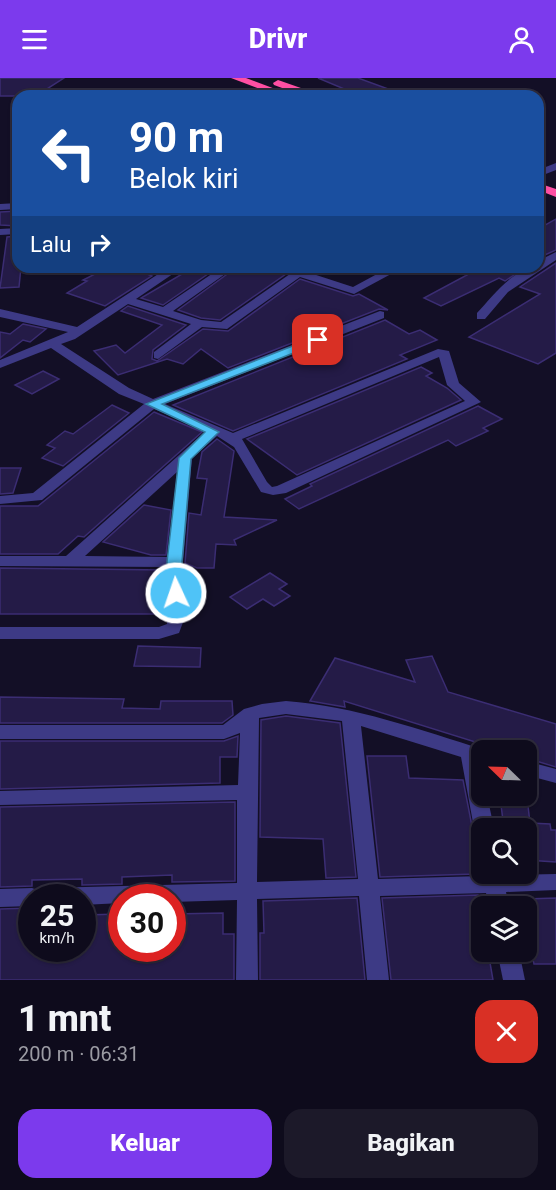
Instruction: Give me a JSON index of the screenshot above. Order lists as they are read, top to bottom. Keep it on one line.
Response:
{"north":"top left","page":{"header":"Drivr","turn":["90 m","Belok kiri"],"then":"Lalu","speed":"25 km/h","limit":"30","heading":["1 mnt","200 m · 06:31"],"buttons":["Keluar","Bagikan"]}}
